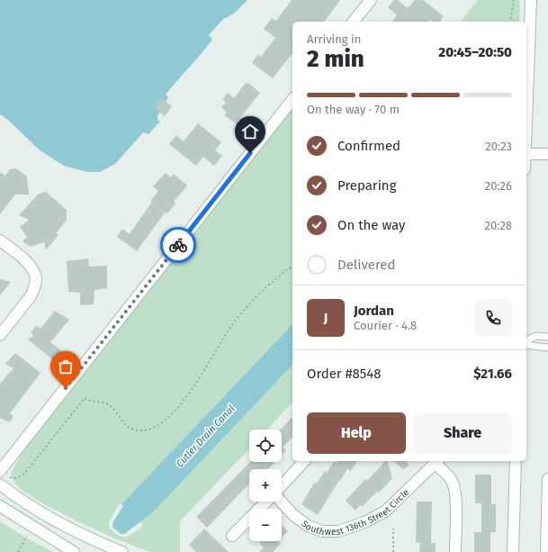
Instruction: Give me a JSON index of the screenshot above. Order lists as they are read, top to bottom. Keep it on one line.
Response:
{"streets":{"street":["Southwest 136th Street Circle"]},"water":["Cutler Drain Canal"],"page":{"heading":["2 min","Arriving in","20:45–20:50"],"panel":["Jordan","Courier · 4.8","Order #8548","$21.66"],"bar":"On the way · 70 m","list":[["Confirmed","20:23"],["Preparing","20:26"],["On the way","20:28"],"Delivered"],"round":"J","buttons":["Help","Share"],"map_buttons":["+","−"]}}
